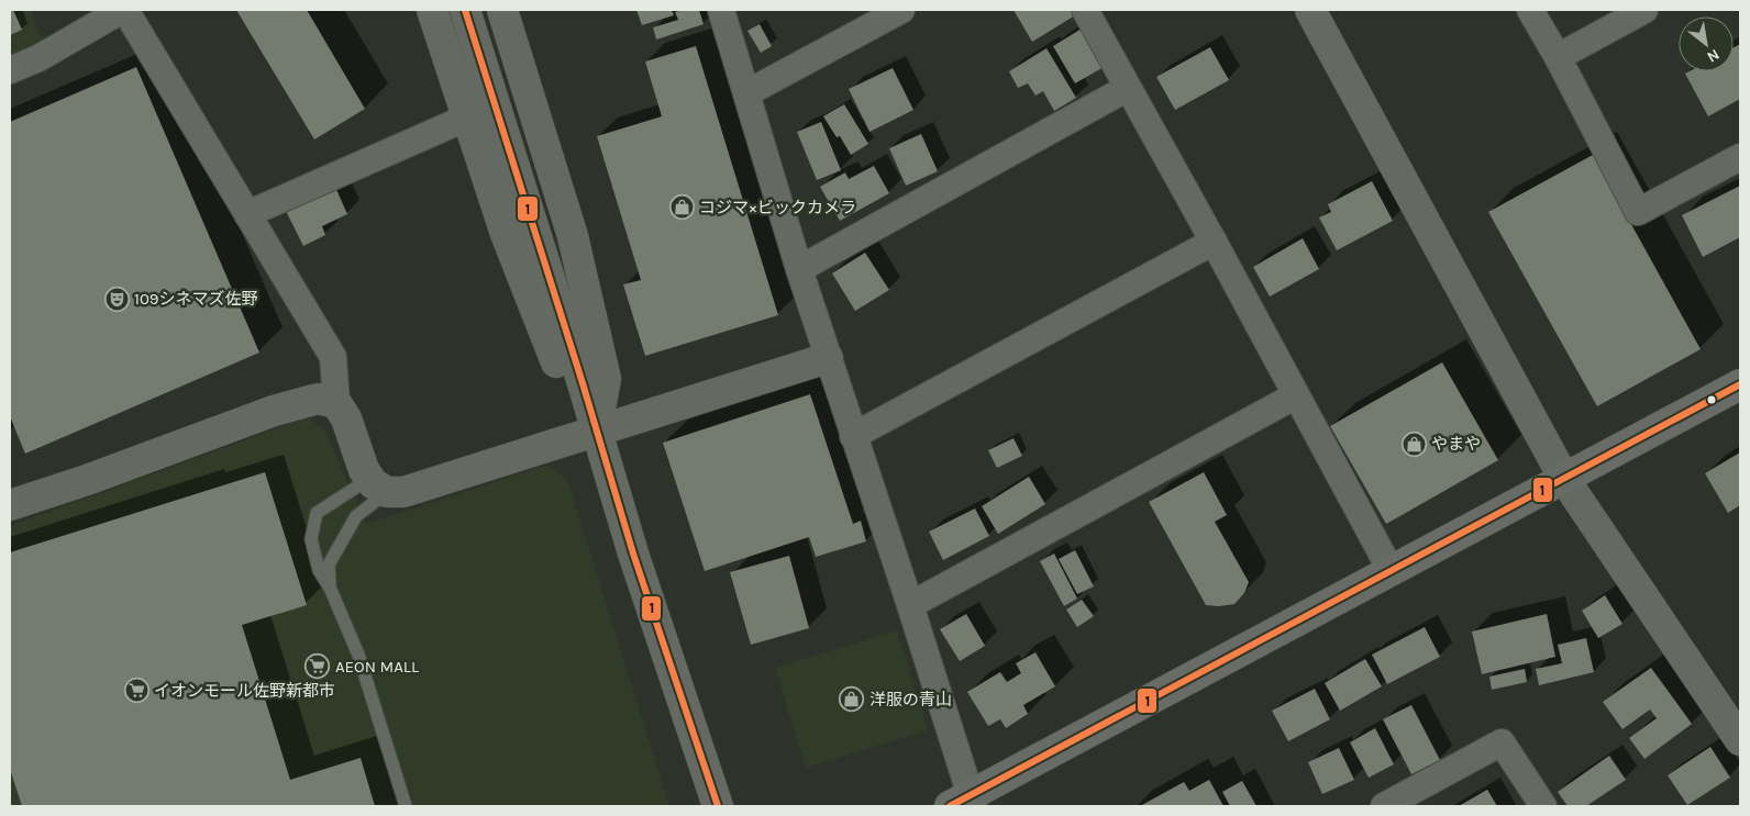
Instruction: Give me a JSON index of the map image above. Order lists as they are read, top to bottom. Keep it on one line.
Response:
{"places":{"shop":["コジマ×ビックカメラ","やまや","洋服の青山"],"theatre":["109シネマズ佐野"],"supermarket":["AEON MALL","イオンモール佐野新都市"]},"lines":["transit line 1"],"north":"bottom right"}
